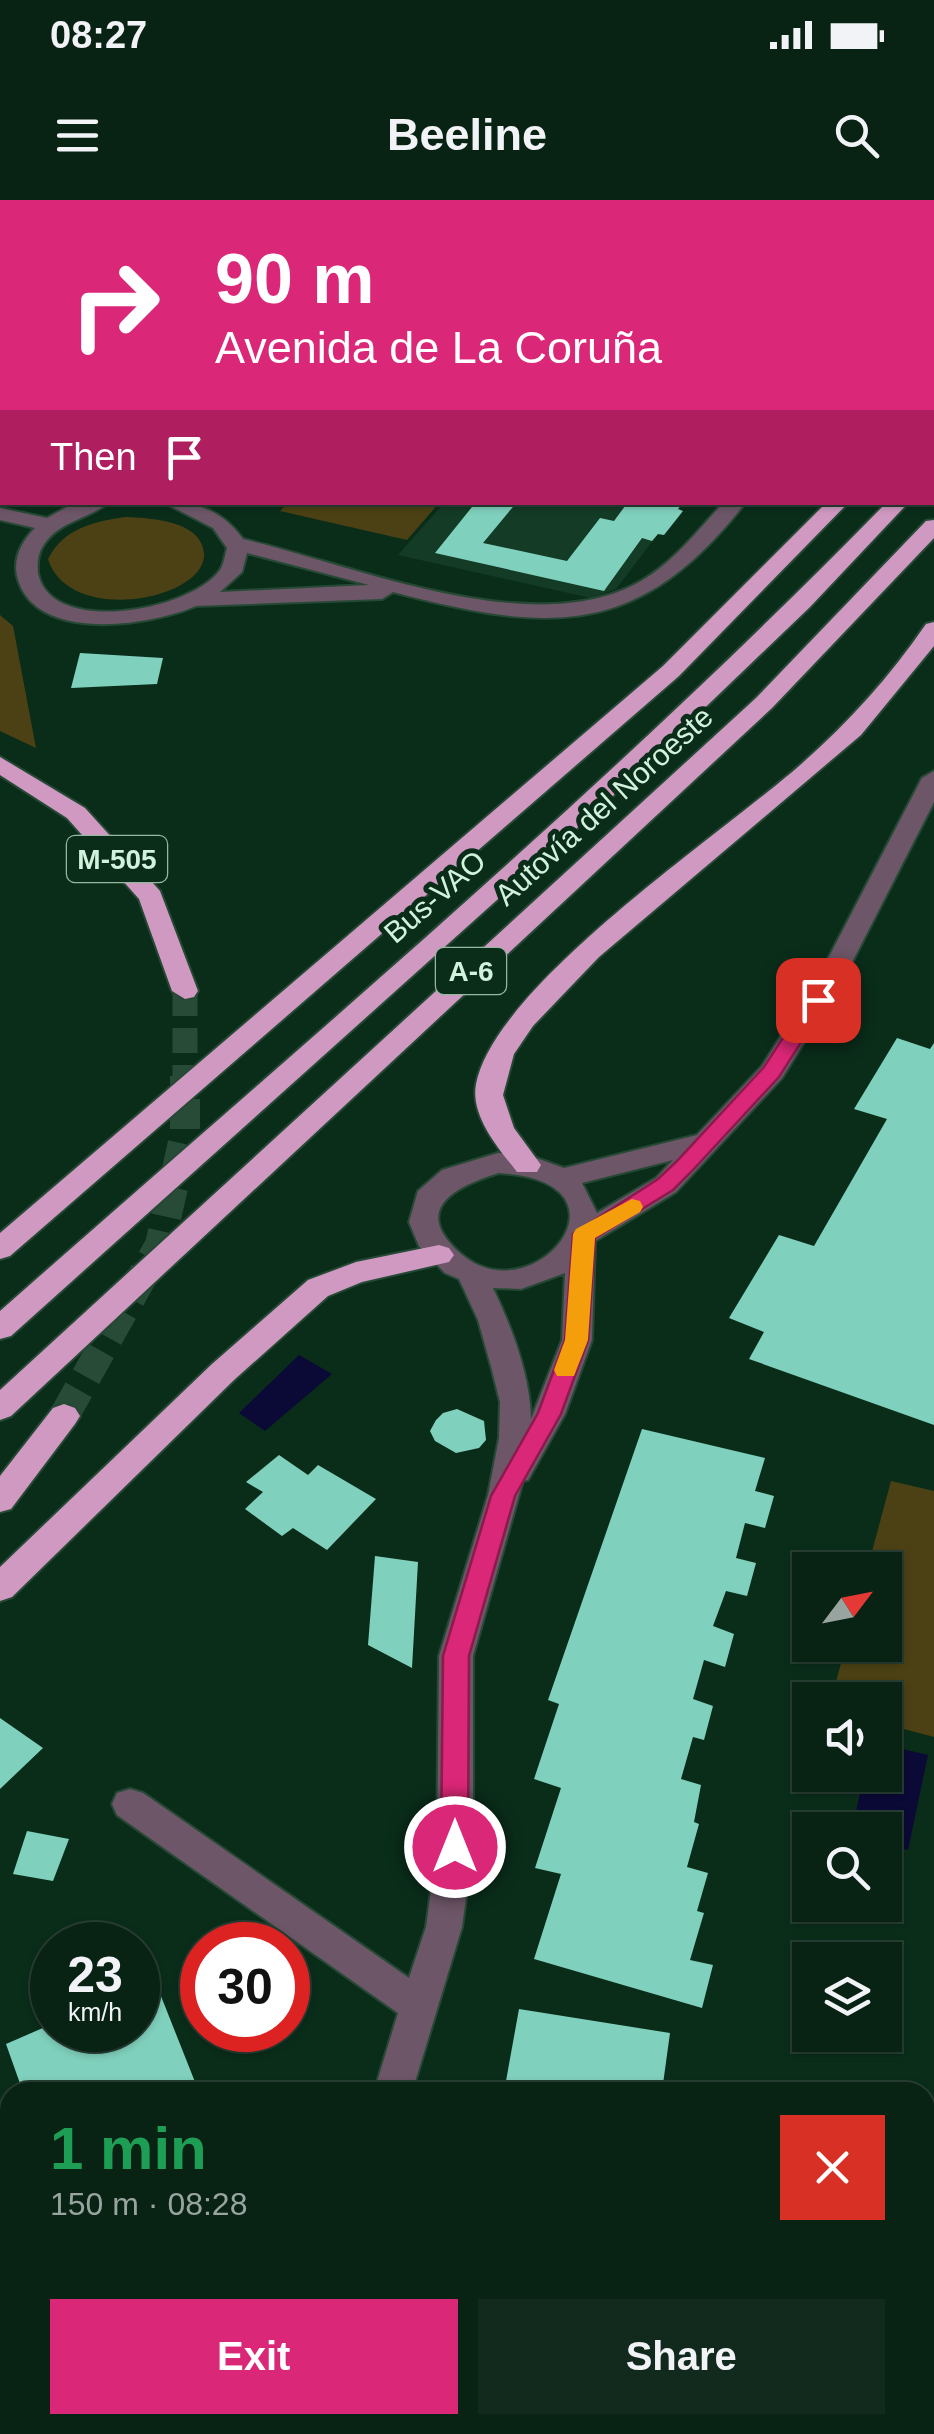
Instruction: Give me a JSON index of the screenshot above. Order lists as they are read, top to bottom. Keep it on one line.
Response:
{"streets":{"highway":["Autovía del Noroeste","M-505","Bus-VAO","A-6"]},"north":"top right","page":{"status":"08:27","header":"Beeline","turn":["90 m","Avenida de La Coruña"],"then":"Then","speed":"23 km/h","limit":"30","heading":["1 min","150 m · 08:28"],"buttons":["Exit","Share"]}}
